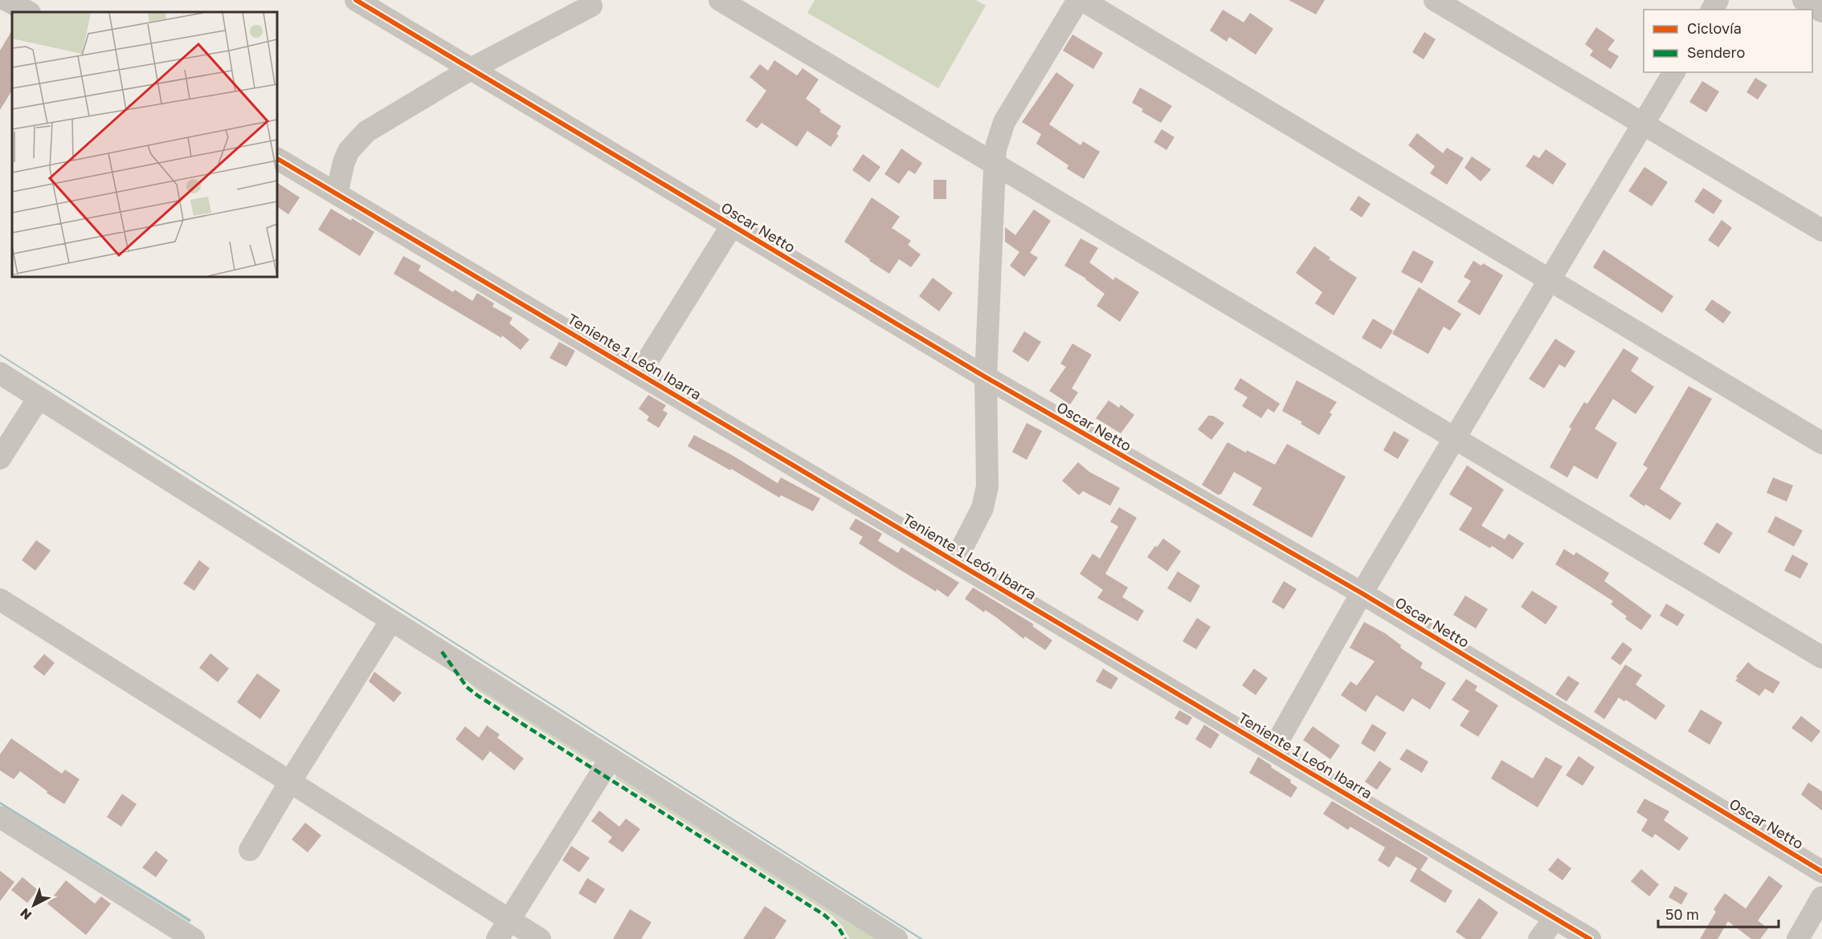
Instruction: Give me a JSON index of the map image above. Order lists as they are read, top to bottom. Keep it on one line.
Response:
{"streets":{"street":["Oscar Netto","Teniente 1 León Ibarra"]},"legend":["Ciclovía","Sendero"],"scale_bar":"50 m","north":"bottom left"}
